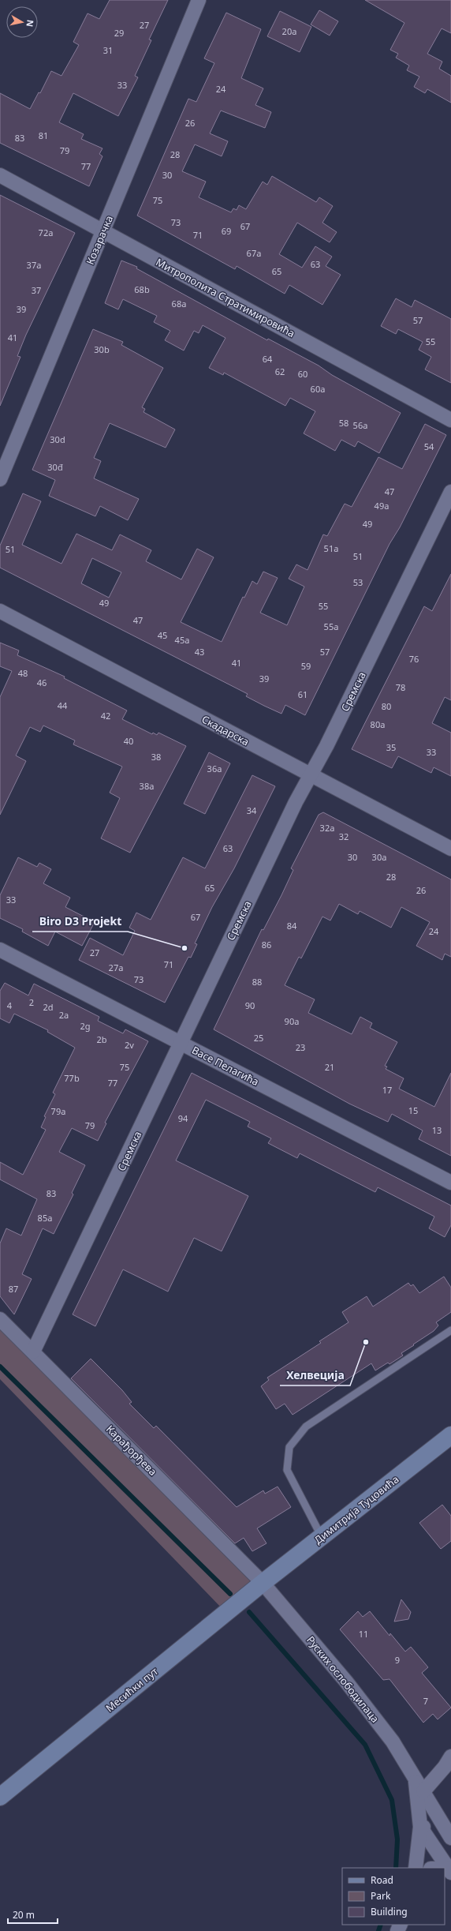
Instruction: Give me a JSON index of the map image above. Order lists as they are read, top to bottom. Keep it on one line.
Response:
{"streets":{"street":["Козарачка","Митрополита Стратимировића","Сремска","Скадарска","Васе Пелагића","Карађорђева","Димитрија Туцовића","Руских ослободилаца","Месићки пут"]},"crossings":[["Козарачка","Митрополита Стратимировића"],["Сремска","Скадарска"],["Сремска","Васе Пелагића"],["Сремска","Карађорђева"],["Карађорђева","Димитрија Туцовића"],["Карађорђева","Руских ослободилаца"],["Карађорђева","Месићки пут"],["Димитрија Туцовића","Руских ослободилаца"],["Димитрија Туцовића","Месићки пут"],["Руских ослободилаца","Месићки пут"]],"places":["Biro D3 Projekt","Хелвеција"],"house_numbers":["27","20a","29","31","33","24","26","81","83","79","28","77","30","75","73","67","69","72a","71","67a","63","37a","65","68b","37","68a","39","57","41","55","30b","64","62","60","60a","58","56a","30d","54","30đ","47","49a","49","51a","51","51","53","49","55","47","55a","45","45a","43","57","76","41","59","48","39","46","78","61","44","80","42","80a","40","35","33","38","36a","38a","34","32a","32","63","30","30a","28","65","26","33","67","84","24","86","27","71","27a","73","88","2","4","90","2d","2a","90a","2g","25","2b","2v","23","75","21","77b","77","17","15","79a","94","79","13","83","85a","87","11","9","7"],"legend":["Road","Park","Building"],"scale_bar":"20 m","north":"right"}
